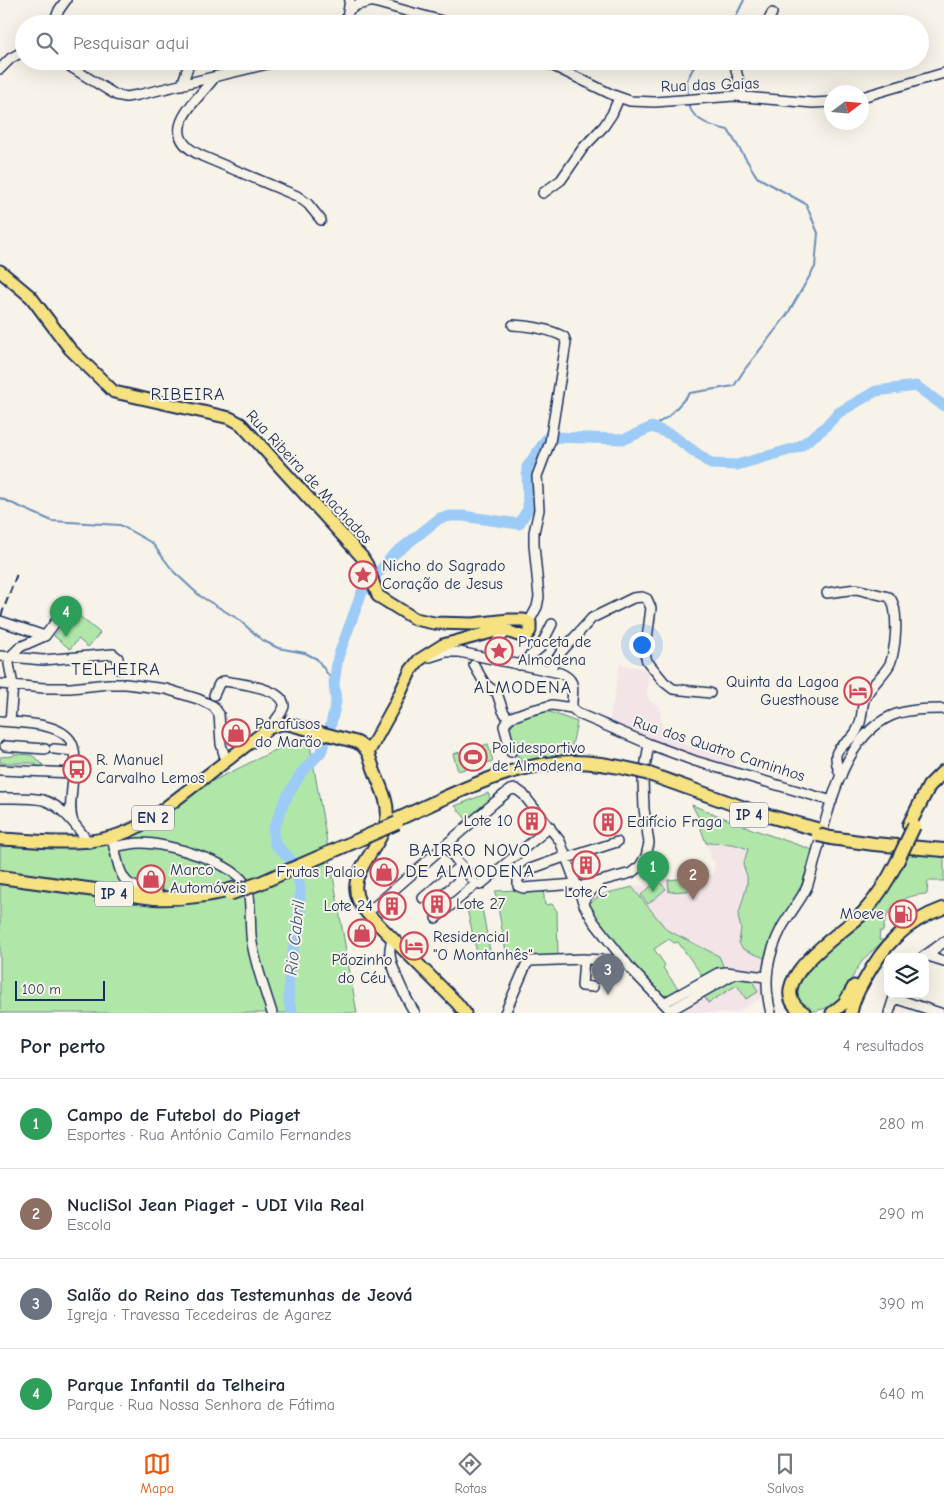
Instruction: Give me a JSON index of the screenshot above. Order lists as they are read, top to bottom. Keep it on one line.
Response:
{"streets":{"highway":["IP 4"],"main road":["Rua Ribeira de Machados","EN 2"],"street":["Rua das Gaias","Rua dos Quatro Caminhos"]},"districts":["RIBEIRA","TELHEIRA","ALMODENA","BAIRRO NOVO DE ALMODENA"],"water":["Rio Cabril"],"places":{"place":["Nicho do Sagrado Coração de Jesus","Praceta de Almodena"],"hotel":["Quinta da Lagoa Guesthouse","Residencial \"O Montanhês\""],"shop":["Parafusos do Marão","Frutas Palaio","Marco Automóveis","Pãozinho do Céu"],"sports":["Polidesportivo de Almodena"],"bus stop":["R. Manuel Carvalho Lemos"],"building":["Lote 10","Edifício Fraga","Lote C","Lote 27","Lote 24"],"fuel station":["Moeve"]},"scale_bar":"100 m","north":"right","page":{"search":"Pesquisar aqui","pins":["4","1","2","3"],"scale":"100 m","heading":["Por perto","4 resultados"],"list":[{"mark":"1","name":"Campo de Futebol do Piaget","note":"Esportes · Rua António Camilo Fernandes","value":"280 m"},{"mark":"2","name":"NucliSol Jean Piaget - UDI Vila Real","note":"Escola","value":"290 m"},{"mark":"3","name":"Salão do Reino das Testemunhas de Jeová","note":"Igreja · Travessa Tecedeiras de Agarez","value":"390 m"},{"mark":"4","name":"Parque Infantil da Telheira","note":"Parque · Rua Nossa Senhora de Fátima","value":"640 m"}],"nav":["Mapa","Rotas","Salvos"]}}
